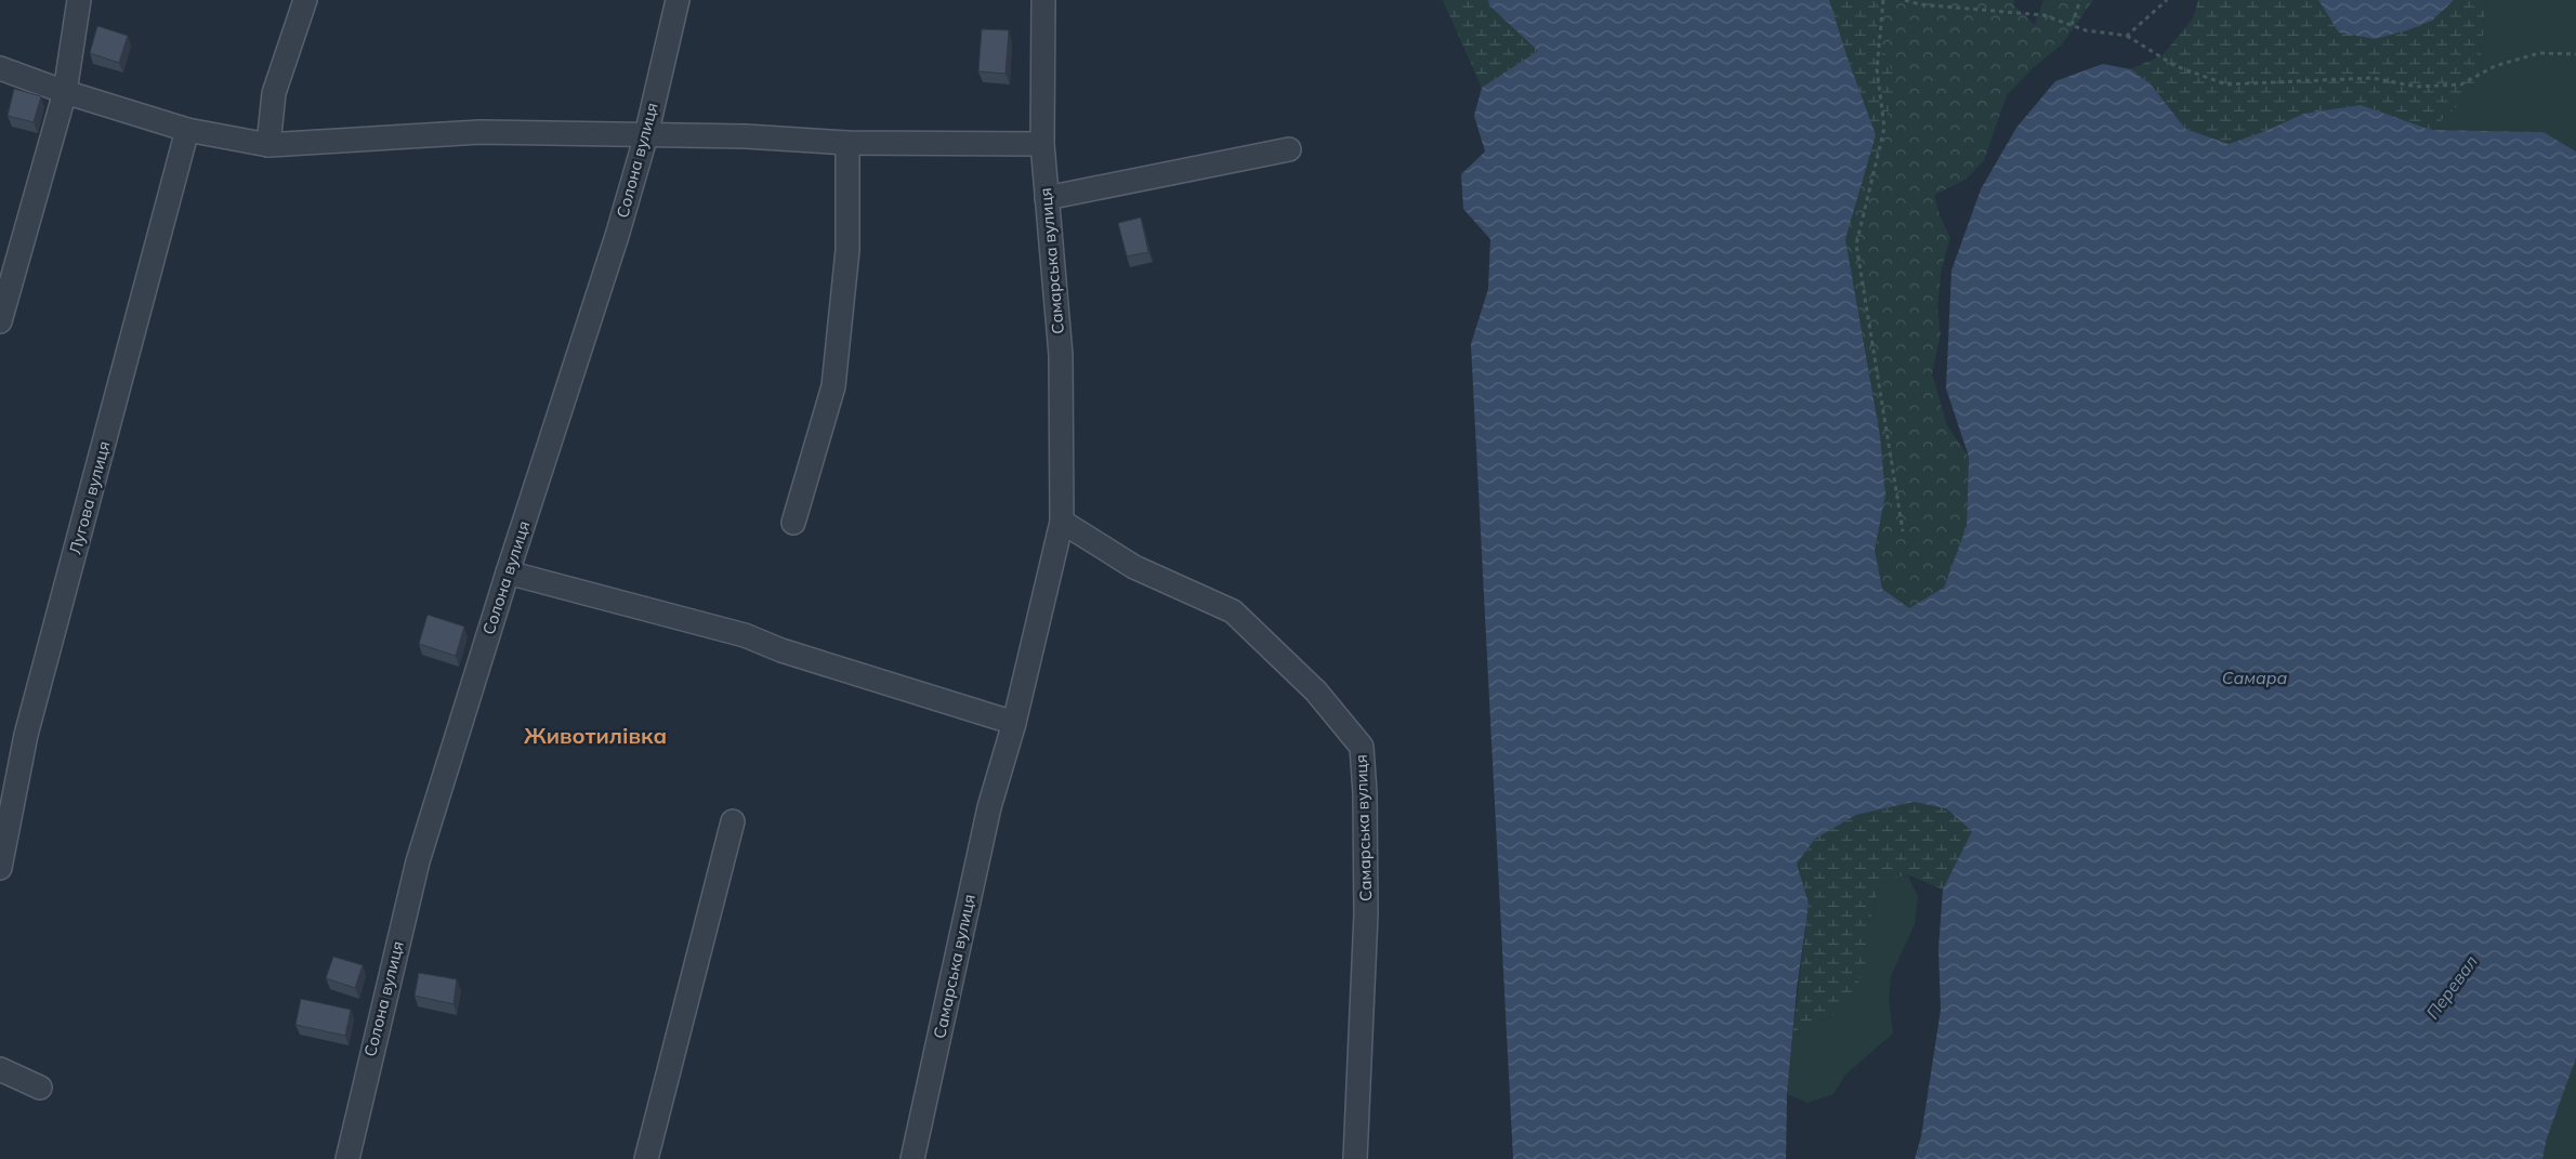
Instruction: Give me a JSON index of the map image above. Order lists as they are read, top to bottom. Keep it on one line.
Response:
{"streets":{"street":["Солона вулиця","Самарська вулиця","Лугова вулиця"]},"districts":["Животилівка"],"water":["Самара","Перевал"]}
